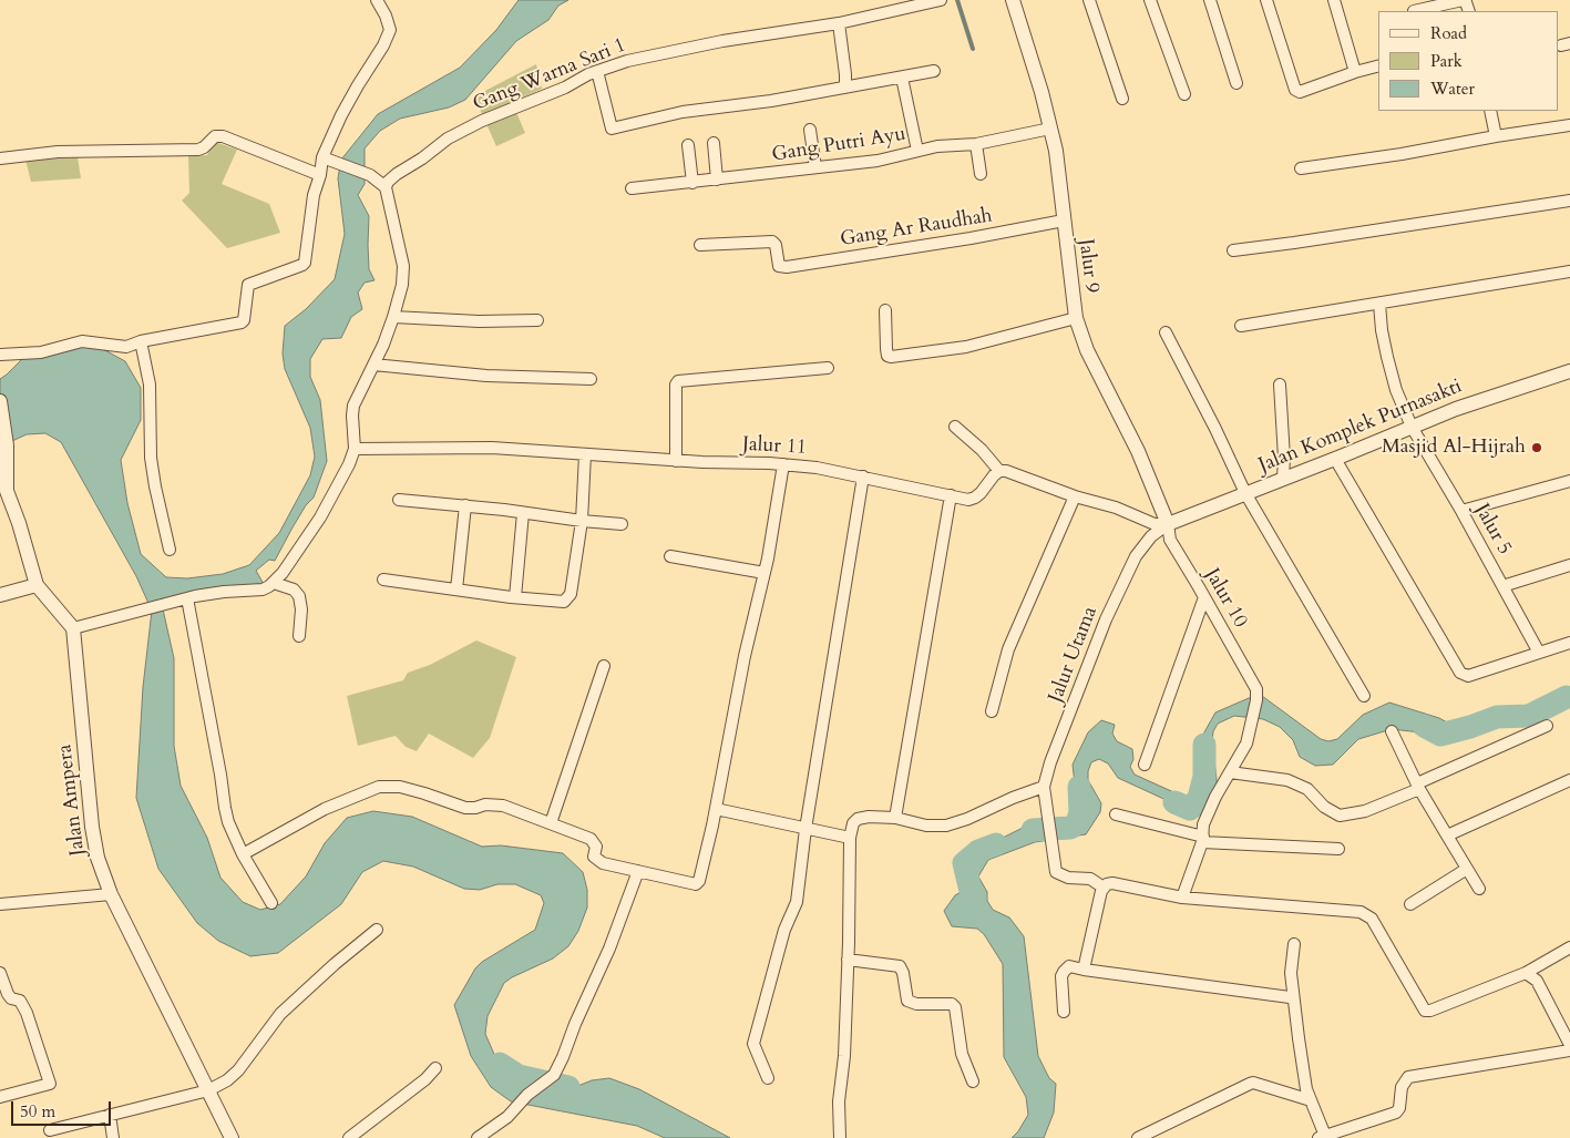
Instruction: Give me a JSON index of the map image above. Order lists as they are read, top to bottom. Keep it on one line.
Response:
{"streets":{"street":["Gang Warna Sari 1","Gang Putri Ayu","Gang Ar Raudhah","Jalur 9","Jalan Komplek Purnasakti","Jalur 11","Jalur 5","Jalur 10","Jalur Utama","Jalan Ampera"]},"crossings":[["Gang Putri Ayu","Jalur 9"],["Gang Ar Raudhah","Jalur 9"],["Jalur 9","Jalan Komplek Purnasakti"],["Jalur 9","Jalur 10"],["Jalur 9","Jalur Utama"],["Jalan Komplek Purnasakti","Jalur 5"],["Jalan Komplek Purnasakti","Jalur 10"],["Jalan Komplek Purnasakti","Jalur Utama"],["Jalur 10","Jalur Utama"]],"places":["Masjid Al-Hijrah"],"legend":["Road","Park","Water"],"scale_bar":"50 m"}
